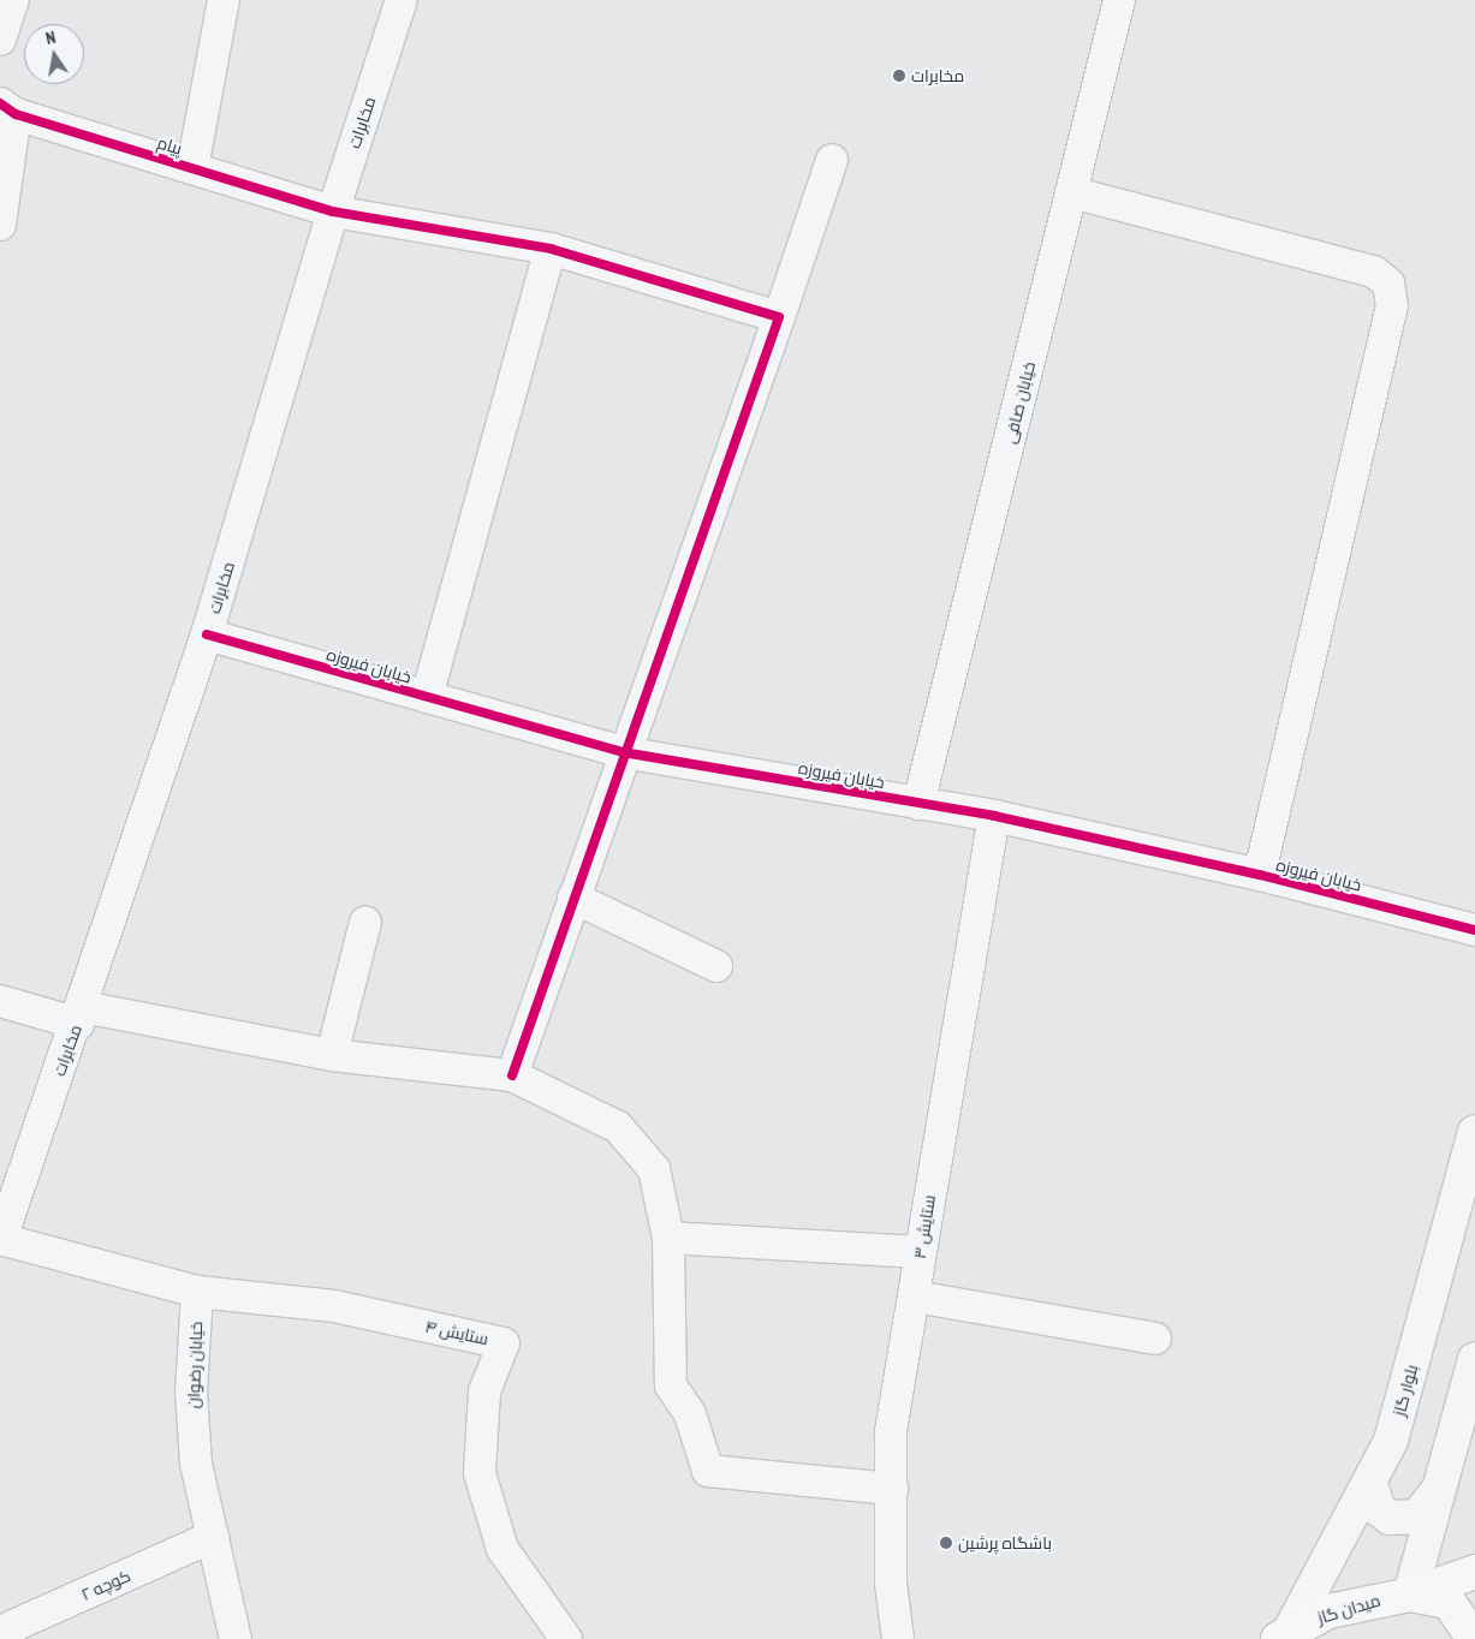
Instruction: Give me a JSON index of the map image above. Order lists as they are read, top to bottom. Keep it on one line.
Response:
{"streets":{"main road":["میدان گاز"],"street":["مخابرات","پیام","خیابان صافی","خیابان فیروزه","ستایش ۳","ستایش ۴","خیابان رضوان","بلوار گاز","کوچه ۲"]},"crossings":[["مخابرات","پیام"],["مخابرات","خیابان فیروزه"],["خیابان صافی","خیابان فیروزه"],["خیابان فیروزه","ستایش ۳"],["ستایش ۴","خیابان رضوان"],["خیابان رضوان","کوچه ۲"],["بلوار گاز","میدان گاز"]],"places":["مخابرات","باشگاه پرشین"],"north":"top"}
